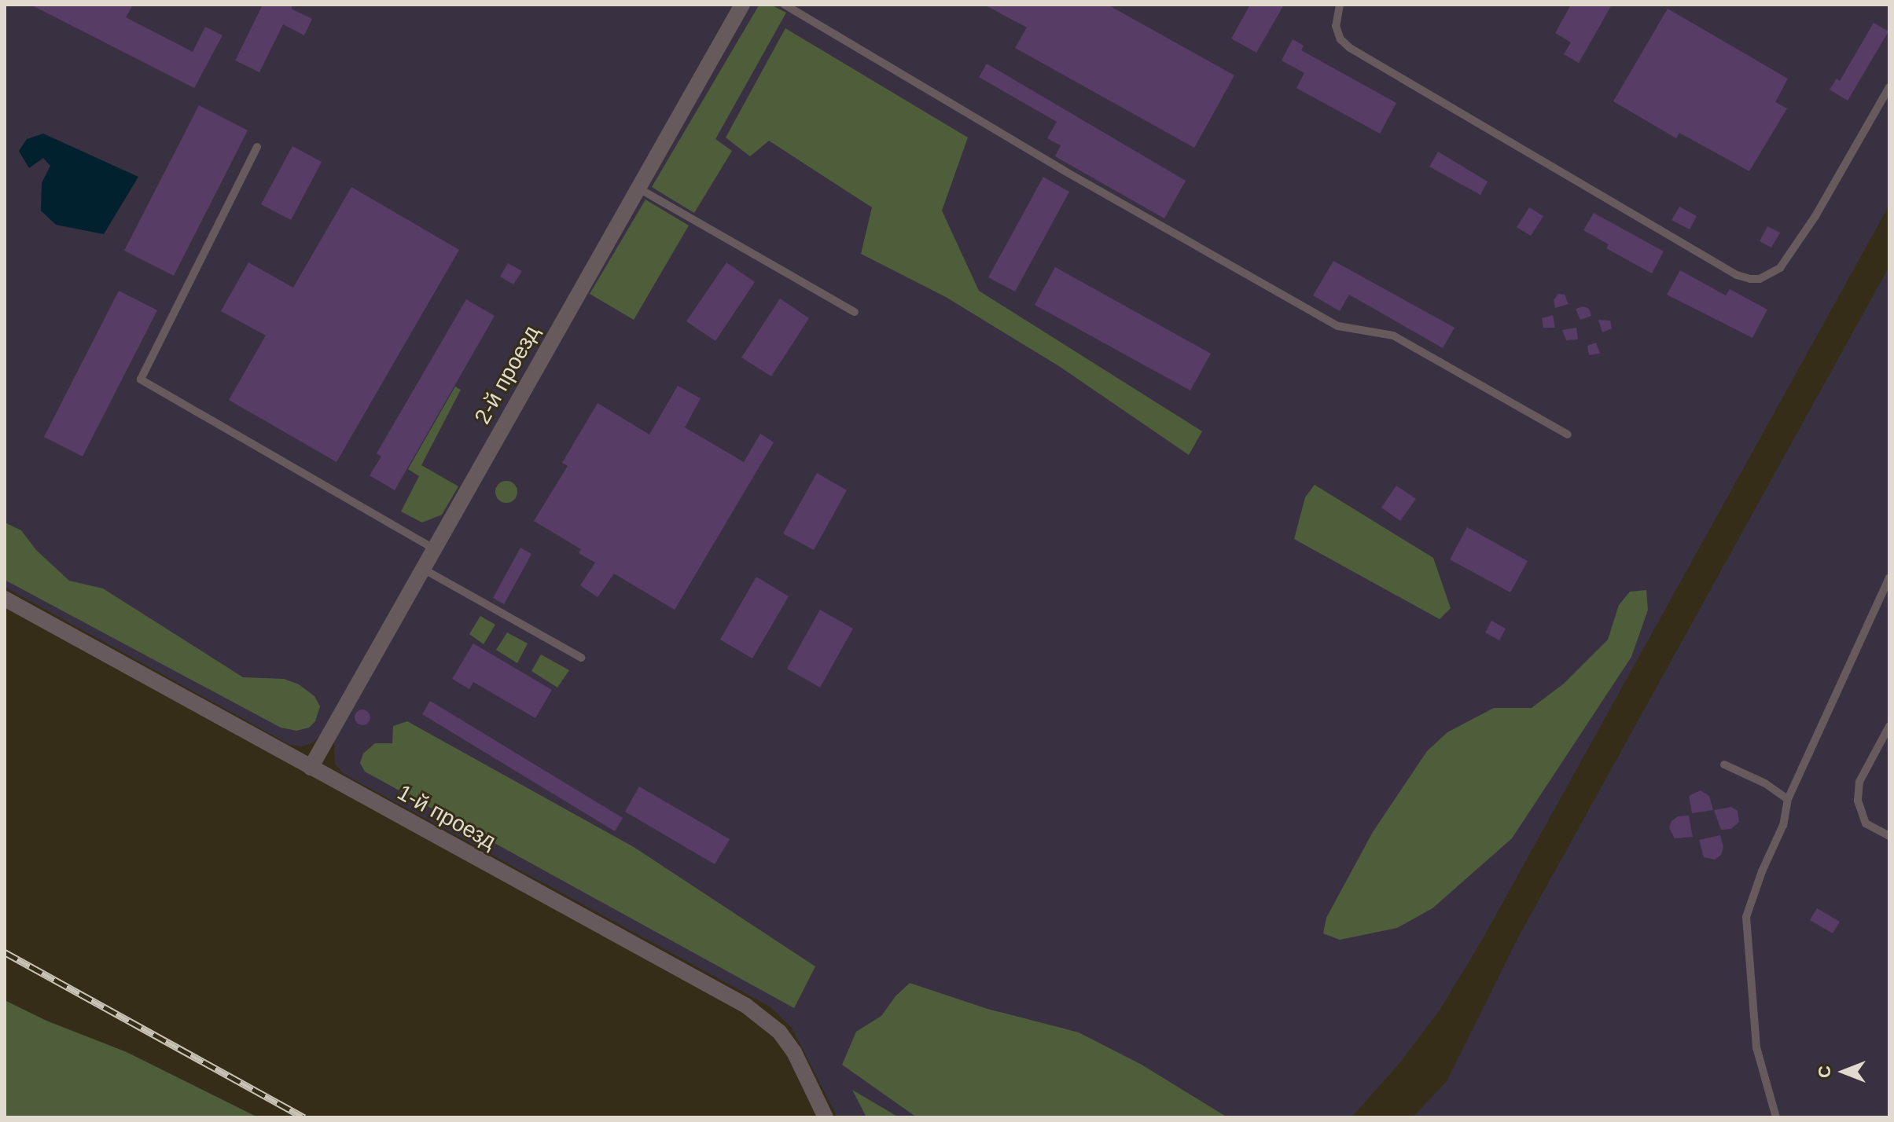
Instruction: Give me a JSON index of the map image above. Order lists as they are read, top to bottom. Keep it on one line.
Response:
{"streets":{"street":["2-й проезд","1-й проезд"]},"crossings":[["2-й проезд","1-й проезд"]],"north":"left"}
